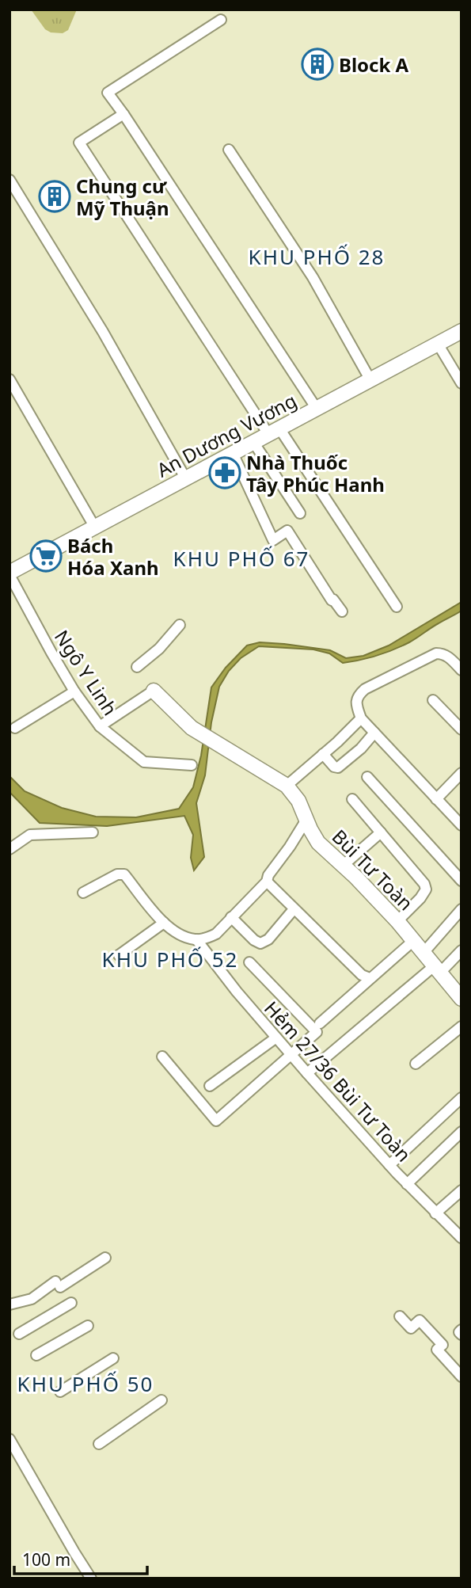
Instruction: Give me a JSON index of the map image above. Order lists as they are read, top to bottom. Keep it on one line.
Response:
{"streets":{"main road":["An Dương Vương","Bùi Tư Toàn"],"street":["Ngô Y Linh","Hẻm 27/36 Bùi Tư Toàn"]},"crossings":[["An Dương Vương","Ngô Y Linh"]],"districts":["KHU PHỐ 28","KHU PHỐ 67","KHU PHỐ 52","KHU PHỐ 50"],"places":{"building":["Block A","Chung cư Mỹ Thuận"],"pharmacy":["Nhà Thuốc Tây Phúc Hanh"],"supermarket":["Bách Hóa Xanh"]},"scale_bar":"100 m"}
